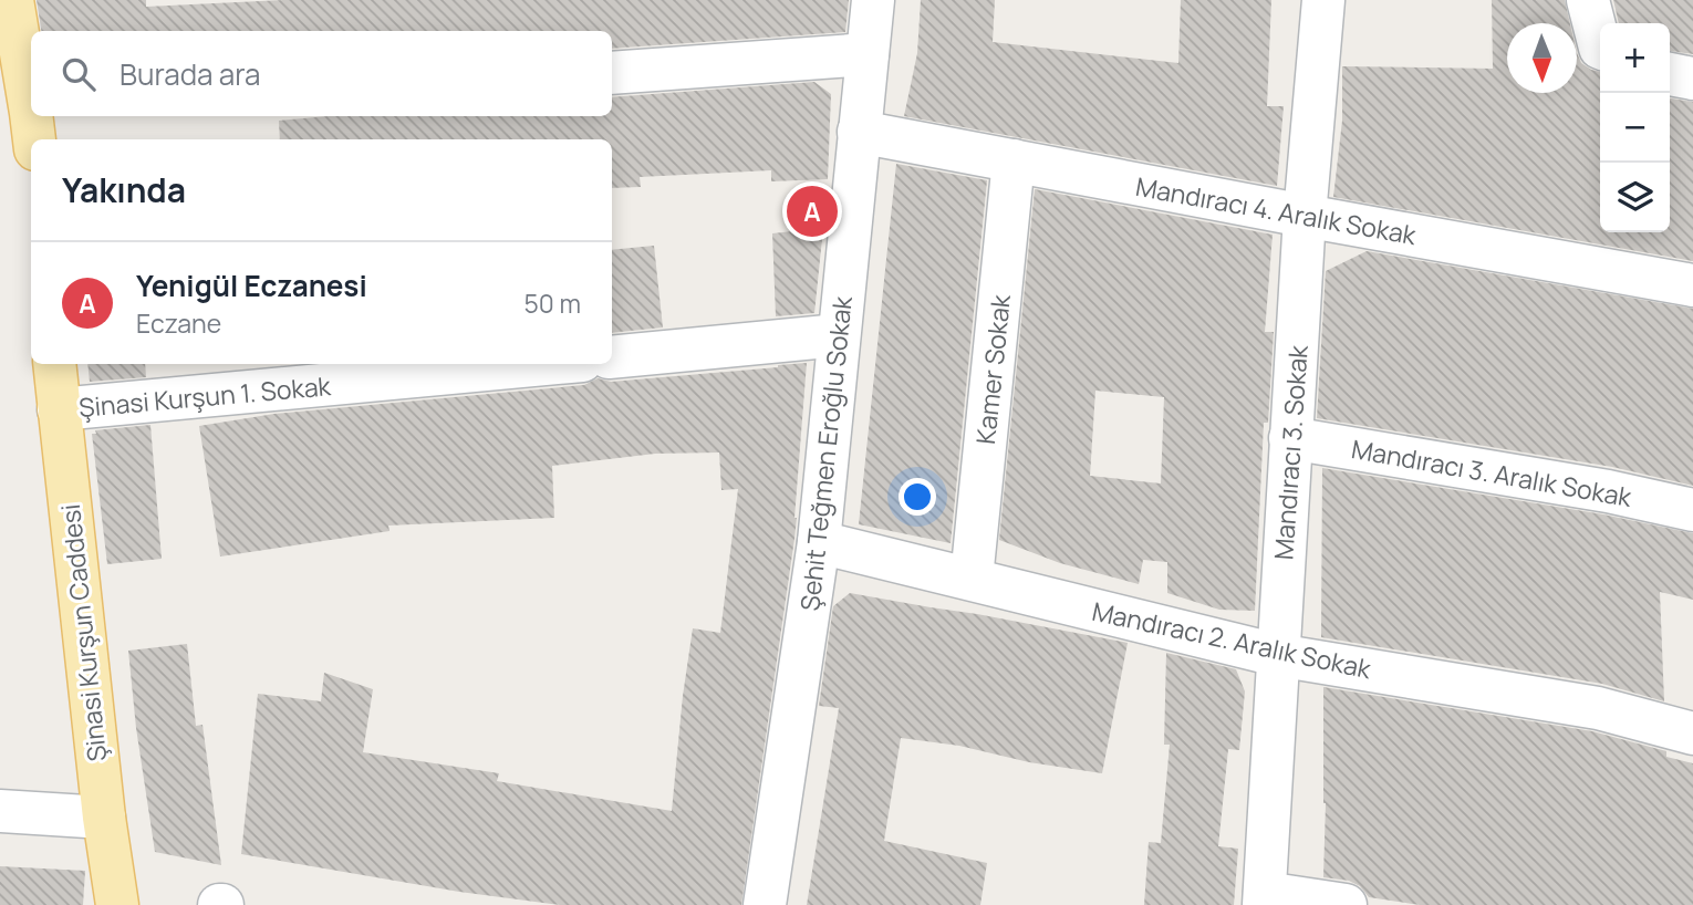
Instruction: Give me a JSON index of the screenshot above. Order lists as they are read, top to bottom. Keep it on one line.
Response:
{"streets":{"main road":["Şinasi Kurşun Caddesi"],"street":["Mandıracı 4. Aralık Sokak","Kamer Sokak","Şinasi Kurşun 1. Sokak","Mandıracı 3. Sokak","Şehit Teğmen Eroğlu Sokak","Mandıracı 3. Aralık Sokak","Mandıracı 2. Aralık Sokak"]},"crossings":[["Mandıracı 4. Aralık Sokak","Kamer Sokak"],["Mandıracı 4. Aralık Sokak","Mandıracı 3. Sokak"],["Mandıracı 4. Aralık Sokak","Şehit Teğmen Eroğlu Sokak"],["Kamer Sokak","Mandıracı 2. Aralık Sokak"],["Şinasi Kurşun 1. Sokak","Şinasi Kurşun Caddesi"],["Mandıracı 3. Sokak","Mandıracı 3. Aralık Sokak"],["Mandıracı 3. Sokak","Mandıracı 2. Aralık Sokak"],["Şehit Teğmen Eroğlu Sokak","Mandıracı 2. Aralık Sokak"]],"north":"bottom","page":{"map_buttons":["+","−"],"search":"Burada ara","heading":"Yakında","pins":"A","list":[{"mark":"A","name":"Yenigül Eczanesi","note":"Eczane","value":"50 m"}]}}
